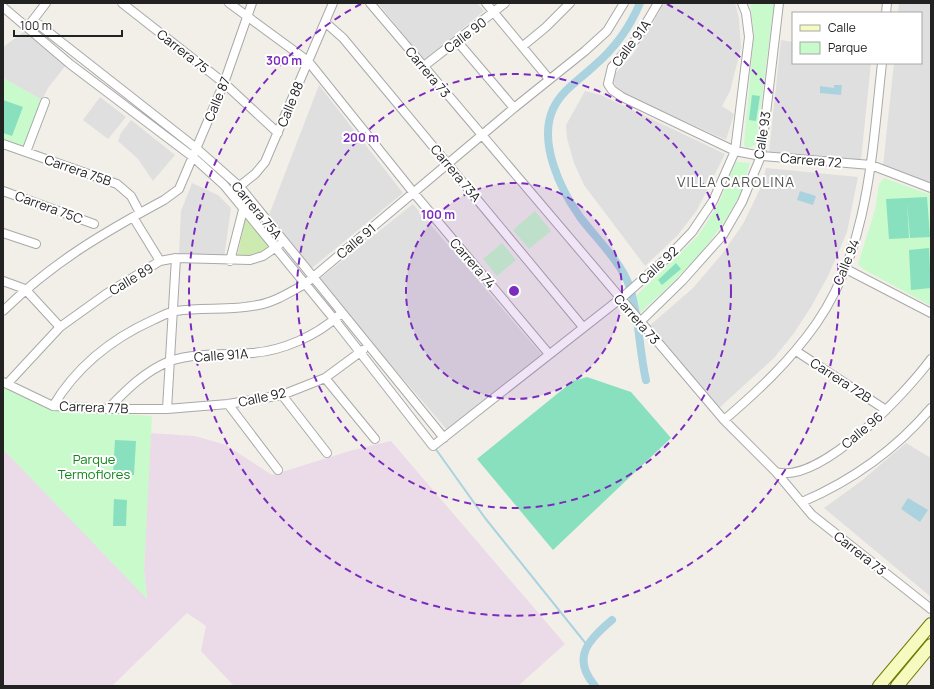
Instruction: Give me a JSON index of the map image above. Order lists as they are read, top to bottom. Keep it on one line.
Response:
{"streets":{"street":["Calle 90","Calle 91A","Carrera 75","Carrera 73","Calle 87","Calle 88","Calle 93","Carrera 72","Carrera 75B","Carrera 73A","Carrera 75C","Carrera 75A","Calle 91","Calle 94","Carrera 74","Calle 92","Calle 89","Carrera 72B","Carrera 77B","Calle 96"]},"crossings":[["Calle 90","Carrera 73"],["Calle 91A","Carrera 72"],["Calle 91A","Carrera 75A"],["Calle 91A","Carrera 77B"],["Carrera 75","Calle 87"],["Carrera 75","Calle 88"],["Carrera 73","Calle 93"],["Carrera 73","Calle 91"],["Carrera 73","Calle 94"],["Carrera 73","Calle 92"],["Carrera 73","Calle 96"],["Calle 87","Carrera 75B"],["Calle 87","Carrera 75A"],["Calle 87","Carrera 74"],["Calle 88","Carrera 73A"],["Calle 88","Carrera 75A"],["Calle 88","Carrera 74"],["Calle 93","Carrera 72"],["Carrera 72","Calle 94"],["Carrera 72","Calle 92"],["Carrera 75B","Calle 89"],["Carrera 73A","Calle 91"],["Carrera 73A","Calle 92"],["Carrera 75A","Calle 91"],["Carrera 75A","Calle 92"],["Carrera 75A","Calle 89"],["Calle 91","Carrera 74"],["Calle 91","Carrera 77B"],["Calle 94","Carrera 72B"],["Carrera 74","Calle 92"],["Calle 92","Carrera 77B"],["Calle 89","Carrera 77B"],["Carrera 72B","Calle 96"]],"districts":["VILLA CAROLINA"],"parks":["Parque Termoflores"],"legend":["Calle","Parque"],"scale_bar":"100 m","rings":["300 m","200 m","100 m"]}
